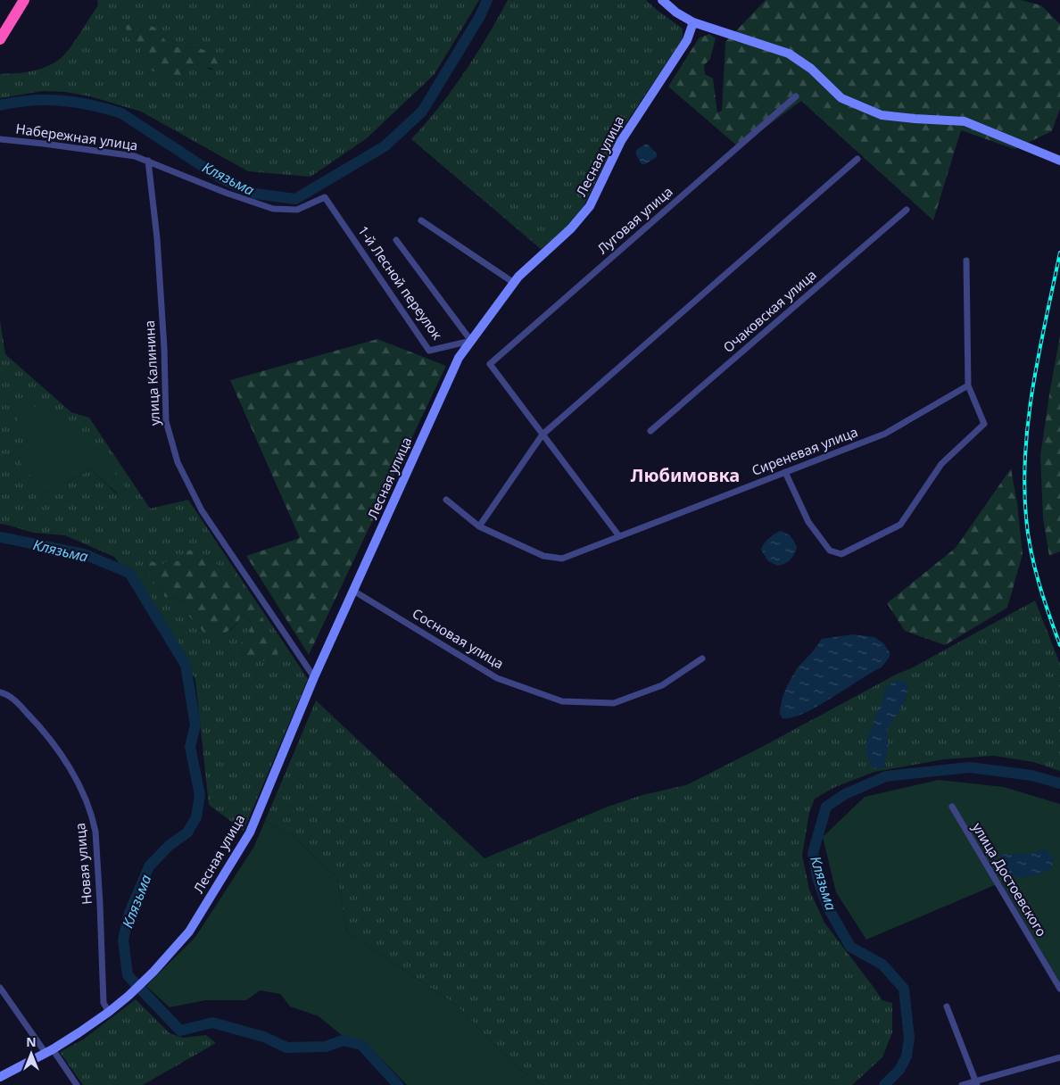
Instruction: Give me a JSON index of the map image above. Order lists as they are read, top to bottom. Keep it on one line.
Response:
{"streets":{"street":["Набережная улица","Лесная улица","Луговая улица","1-й Лесной переулок","Очаковская улица","улица Калинина","Сиреневая улица","Сосновая улица","Новая улица","улица Достоевского"]},"crossings":[["Набережная улица","1-й Лесной переулок"],["Набережная улица","улица Калинина"],["Лесная улица","1-й Лесной переулок"],["Лесная улица","улица Калинина"],["Лесная улица","Сосновая улица"],["Лесная улица","Новая улица"]],"districts":["Любимовка"],"water":["Клязьма"],"north":"top"}
